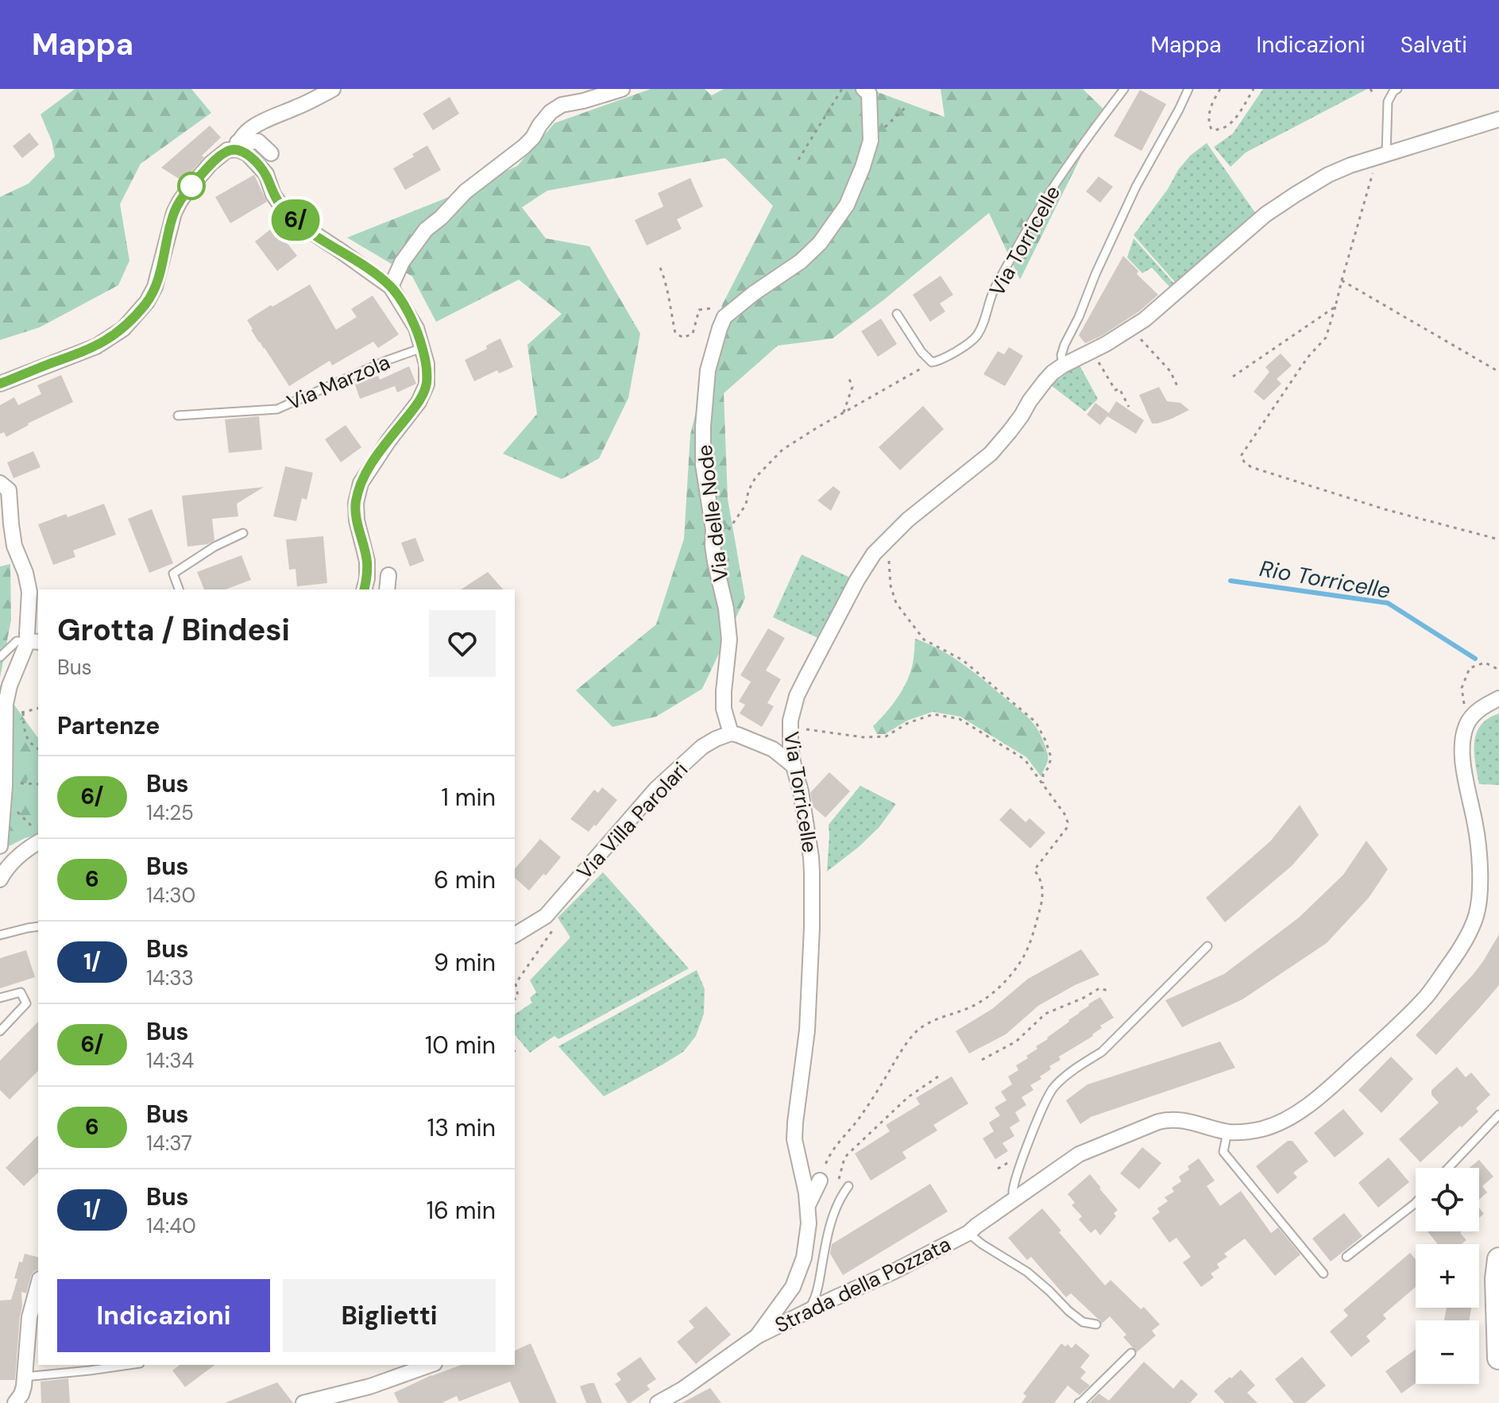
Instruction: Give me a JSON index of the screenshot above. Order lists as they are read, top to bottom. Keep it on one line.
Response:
{"streets":{"street":["Via Torricelle","Via delle Node","Via Villa Parolari","Strada della Pozzata"],"lane":["Via Marzola"]},"crossings":[["Via Torricelle","Strada della Pozzata"],["Via delle Node","Via Villa Parolari"]],"water":["Rio Torricelle"],"lines":["bus line 6/"],"page":{"header":"Mappa","nav":["Mappa","Indicazioni","Salvati"],"on_map":"6/","heading":[["Grotta / Bindesi","Bus"],"Partenze"],"list":[{"mark":"6/","name":"Bus","note":"14:25","value":"1 min"},{"mark":"6","name":"Bus","note":"14:30","value":"6 min"},{"mark":"1/","name":"Bus","note":"14:33","value":"9 min"},{"mark":"6/","name":"Bus","note":"14:34","value":"10 min"},{"mark":"6","name":"Bus","note":"14:37","value":"13 min"},{"mark":"1/","name":"Bus","note":"14:40","value":"16 min"}],"map_buttons":["+","−"],"buttons":["Indicazioni","Biglietti"]}}
